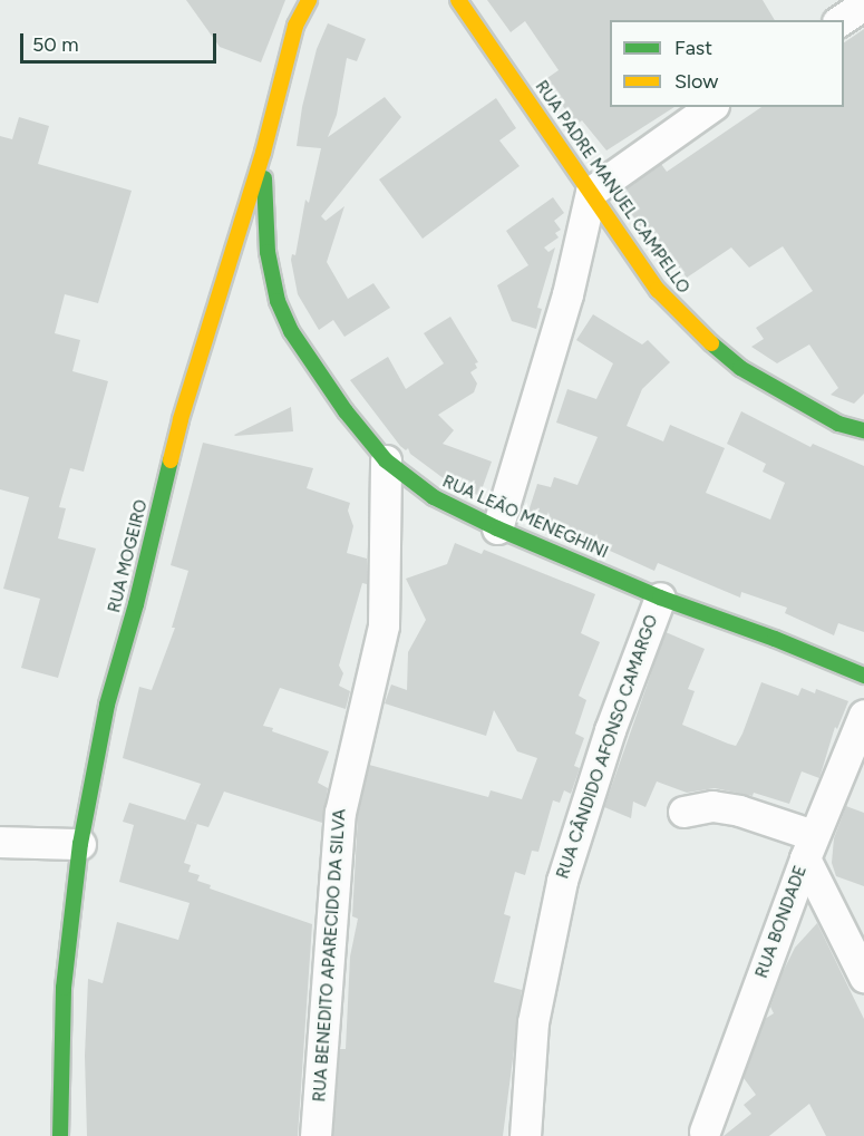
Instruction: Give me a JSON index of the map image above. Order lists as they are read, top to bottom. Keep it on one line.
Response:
{"streets":{"street":["RUA PADRE MANUEL CAMPELLO","RUA LEÃO MENEGHINI","RUA MOGEIRO","RUA CÂNDIDO AFONSO CAMARGO","RUA BONDADE","RUA BENEDITO APARECIDO DA SILVA"]},"crossings":[["RUA LEÃO MENEGHINI","RUA MOGEIRO"],["RUA LEÃO MENEGHINI","RUA CÂNDIDO AFONSO CAMARGO"],["RUA LEÃO MENEGHINI","RUA BENEDITO APARECIDO DA SILVA"]],"legend":["Fast","Slow"],"scale_bar":"50 m"}
